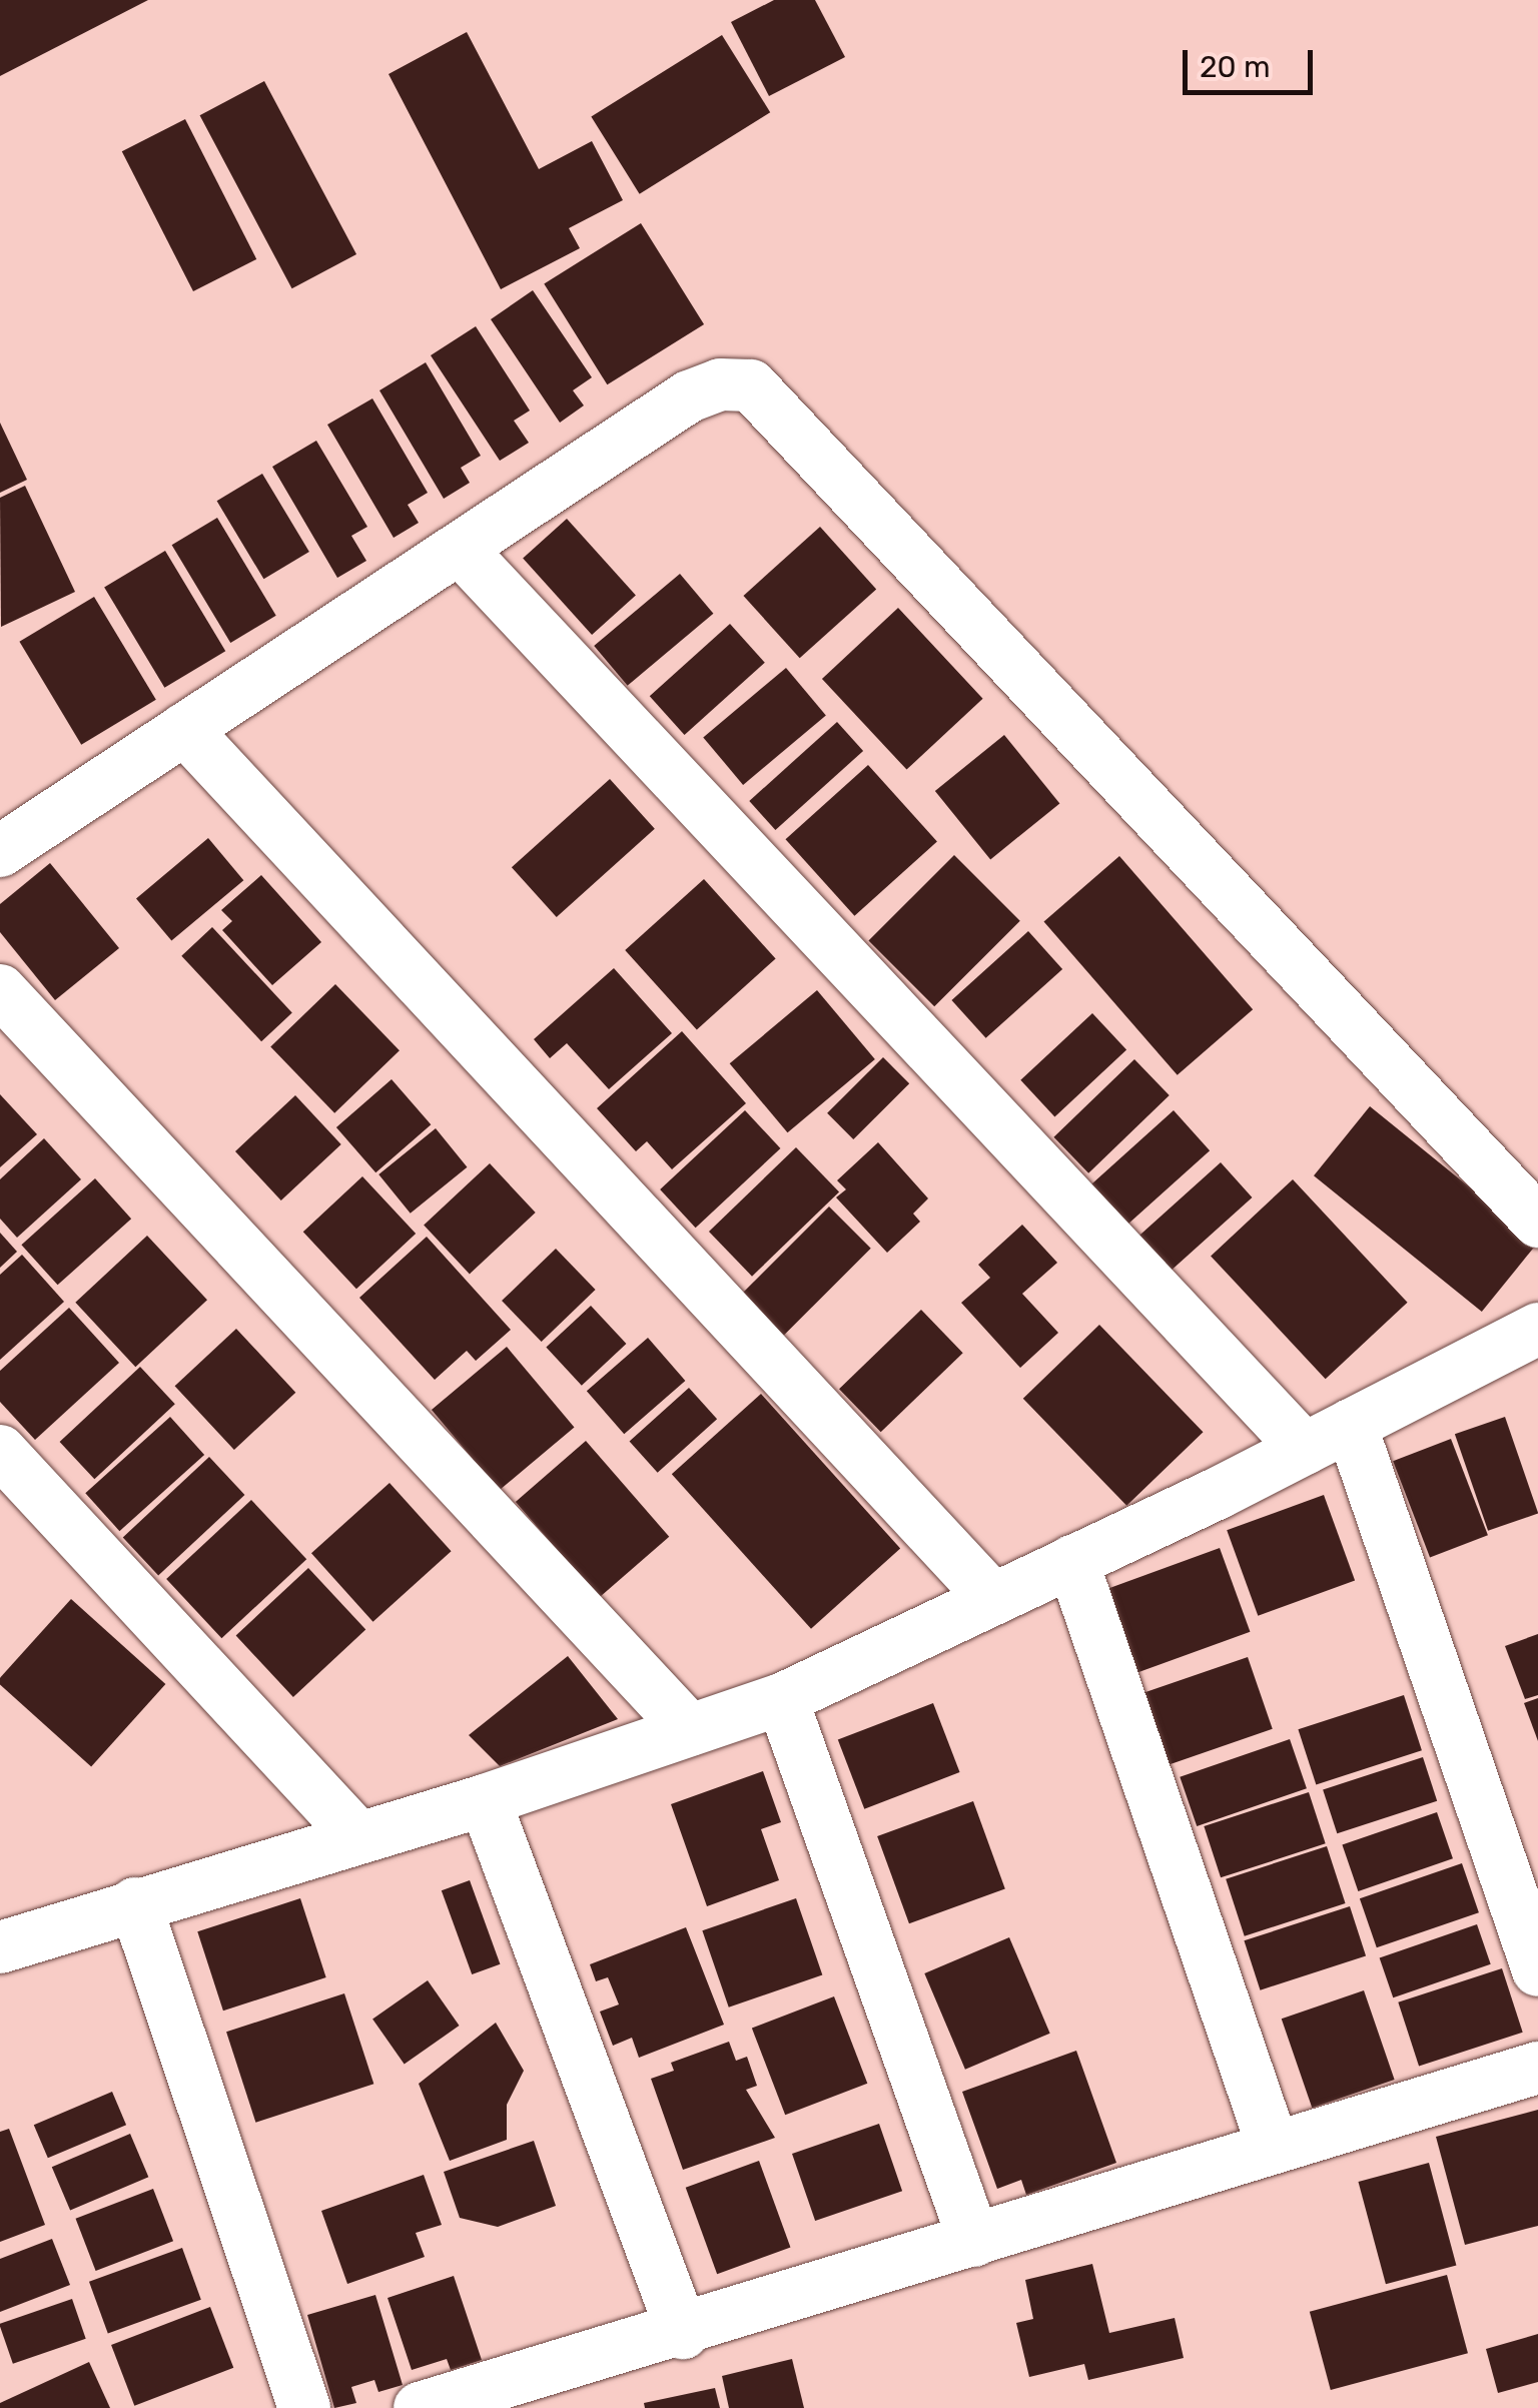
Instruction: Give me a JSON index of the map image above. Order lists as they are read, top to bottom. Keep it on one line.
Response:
{"scale_bar":"20 m"}
